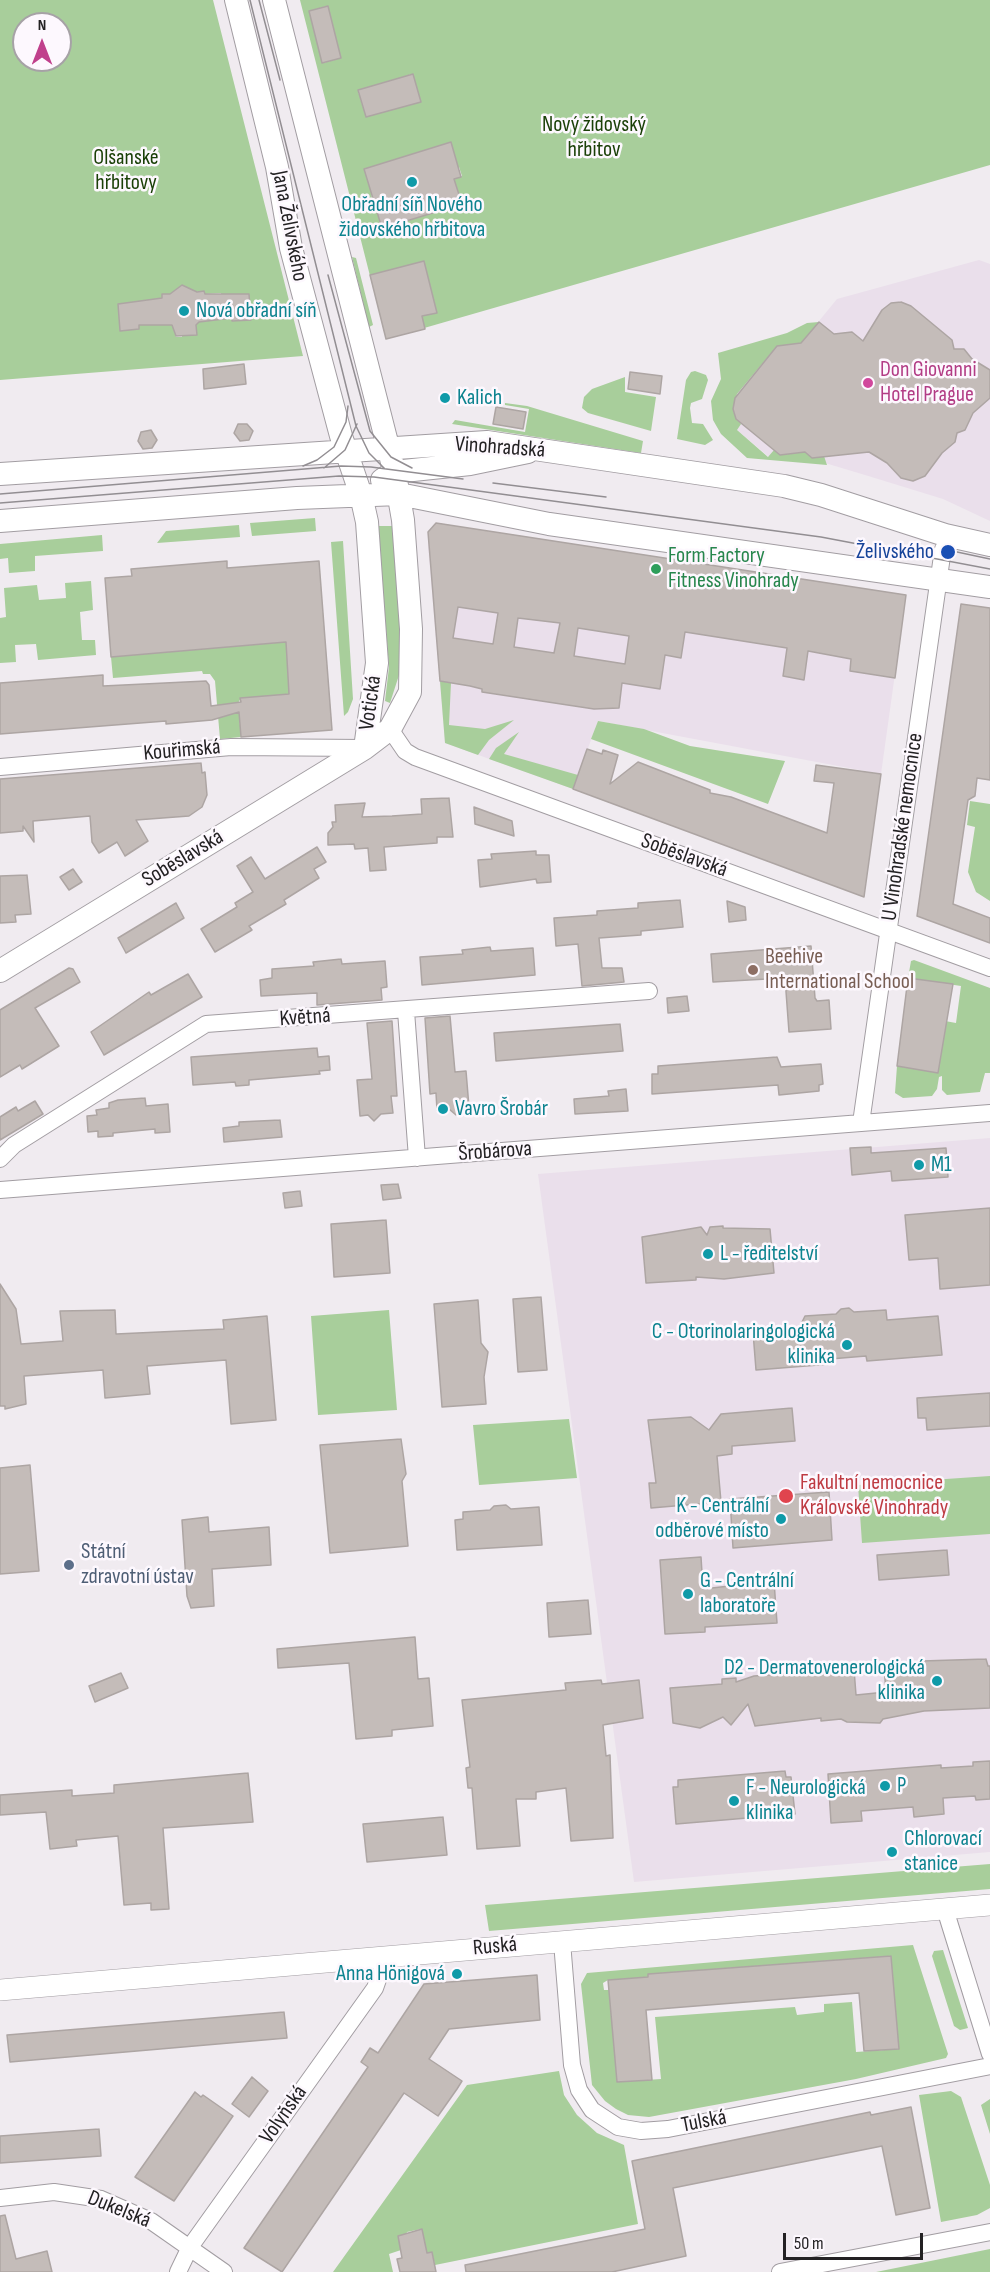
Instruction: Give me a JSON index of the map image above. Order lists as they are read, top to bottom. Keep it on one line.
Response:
{"streets":{"main road":["Jana Želivského","Vinohradská","Votická","Soběslavská"],"street":["Kouřimská","U Vinohradské nemocnice","Květná","Šrobárova","Ruská","Volyňská","Tulská","Dukelská"]},"crossings":[["Jana Želivského","Vinohradská"],["Jana Želivského","Votická"],["Vinohradská","U Vinohradské nemocnice"],["Votická","Kouřimská"],["Votická","Soběslavská"],["Kouřimská","Soběslavská"],["U Vinohradské nemocnice","Soběslavská"],["U Vinohradské nemocnice","Šrobárova"],["Ruská","Volyňská"],["Ruská","Tulská"],["Volyňská","Dukelská"]],"parks":["Nový židovský hřbitov","Olšanské hřbitovy"],"places":["Obřadní síň Nového židovského hřbitova","Nová obřadní síň","Don Giovanni Hotel Prague","Kalich","Želivského","Form Factory Fitness Vinohrady","Beehive International School","Vavro Šrobár","M1","L - ředitelství","C - Otorinolaringologická klinika","Fakultní nemocnice Královské Vinohrady","K - Centrální odběrové místo","Státní zdravotní ústav","G - Centrální laboratoře","D2 - Dermatovenerologická klinika","P","F - Neurologická klinika","Chlorovací stanice","Anna Hӧnigová"],"scale_bar":"50 m","north":"top"}
